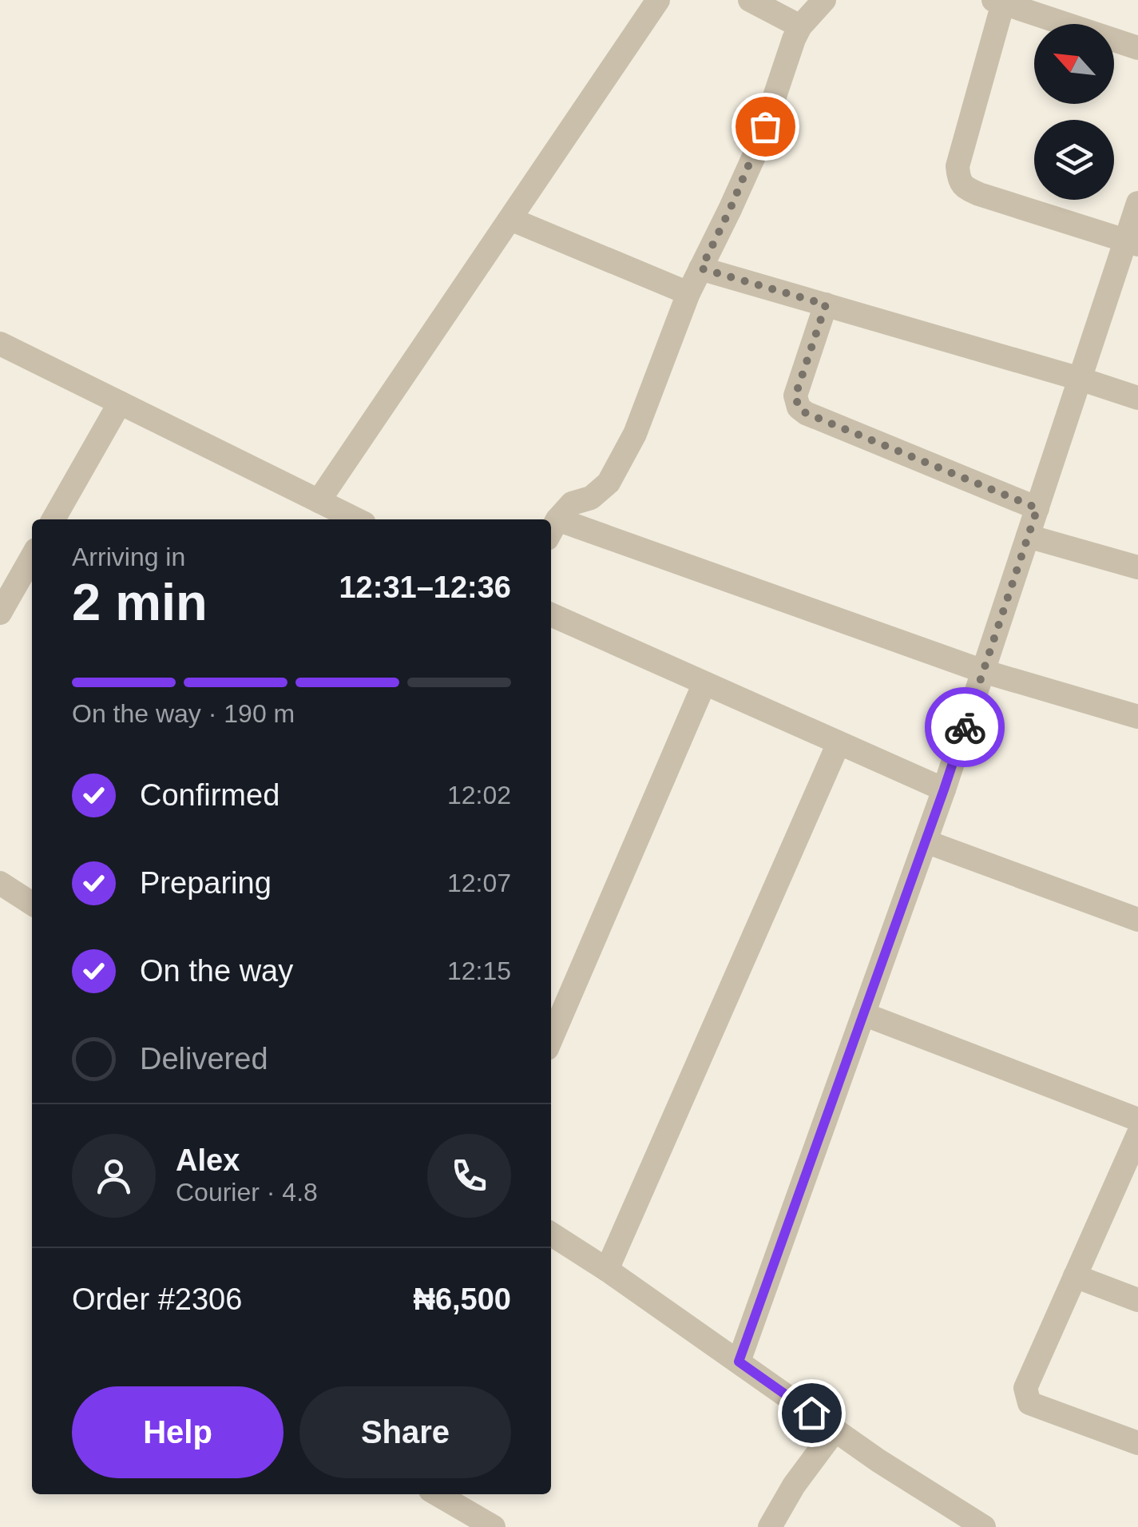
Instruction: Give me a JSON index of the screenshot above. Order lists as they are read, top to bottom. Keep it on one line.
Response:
{"north":"top left","page":{"heading":["2 min","Arriving in","12:31–12:36"],"panel":["Alex","Courier · 4.8","Order #2306","₦6,500"],"bar":"On the way · 190 m","list":[["Confirmed","12:02"],["Preparing","12:07"],["On the way","12:15"],"Delivered"],"buttons":["Help","Share"]}}
